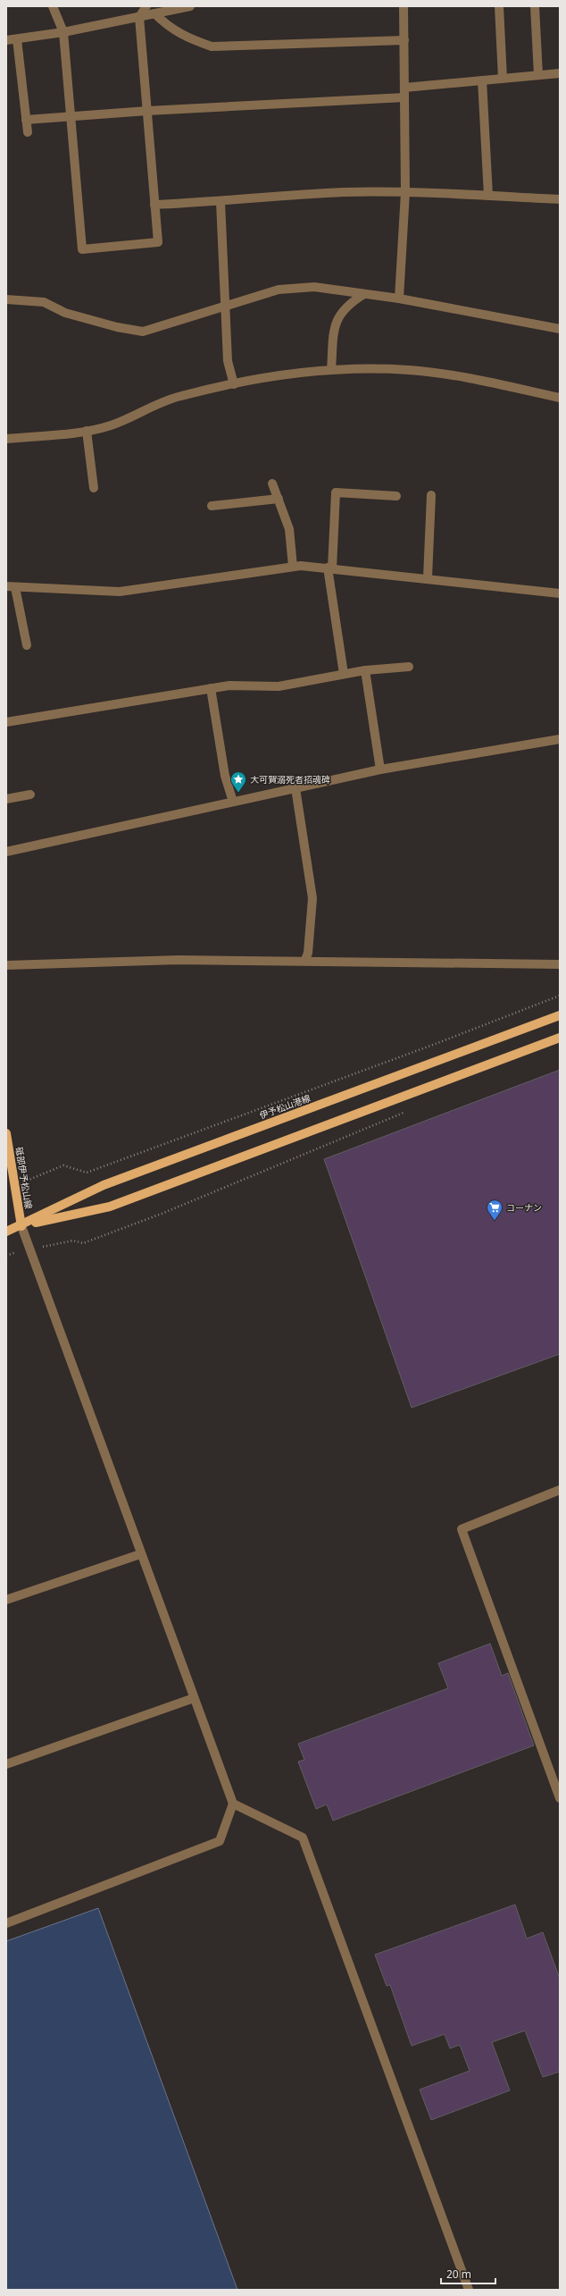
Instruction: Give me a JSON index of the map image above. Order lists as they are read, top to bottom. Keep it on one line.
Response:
{"streets":{"main road":["伊予松山港線","砥部伊予松山線"]},"crossings":[["伊予松山港線","砥部伊予松山線"]],"places":{"place":["大可賀溺死者招魂碑"],"supermarket":["コーナン"]},"scale_bar":"20 m"}
